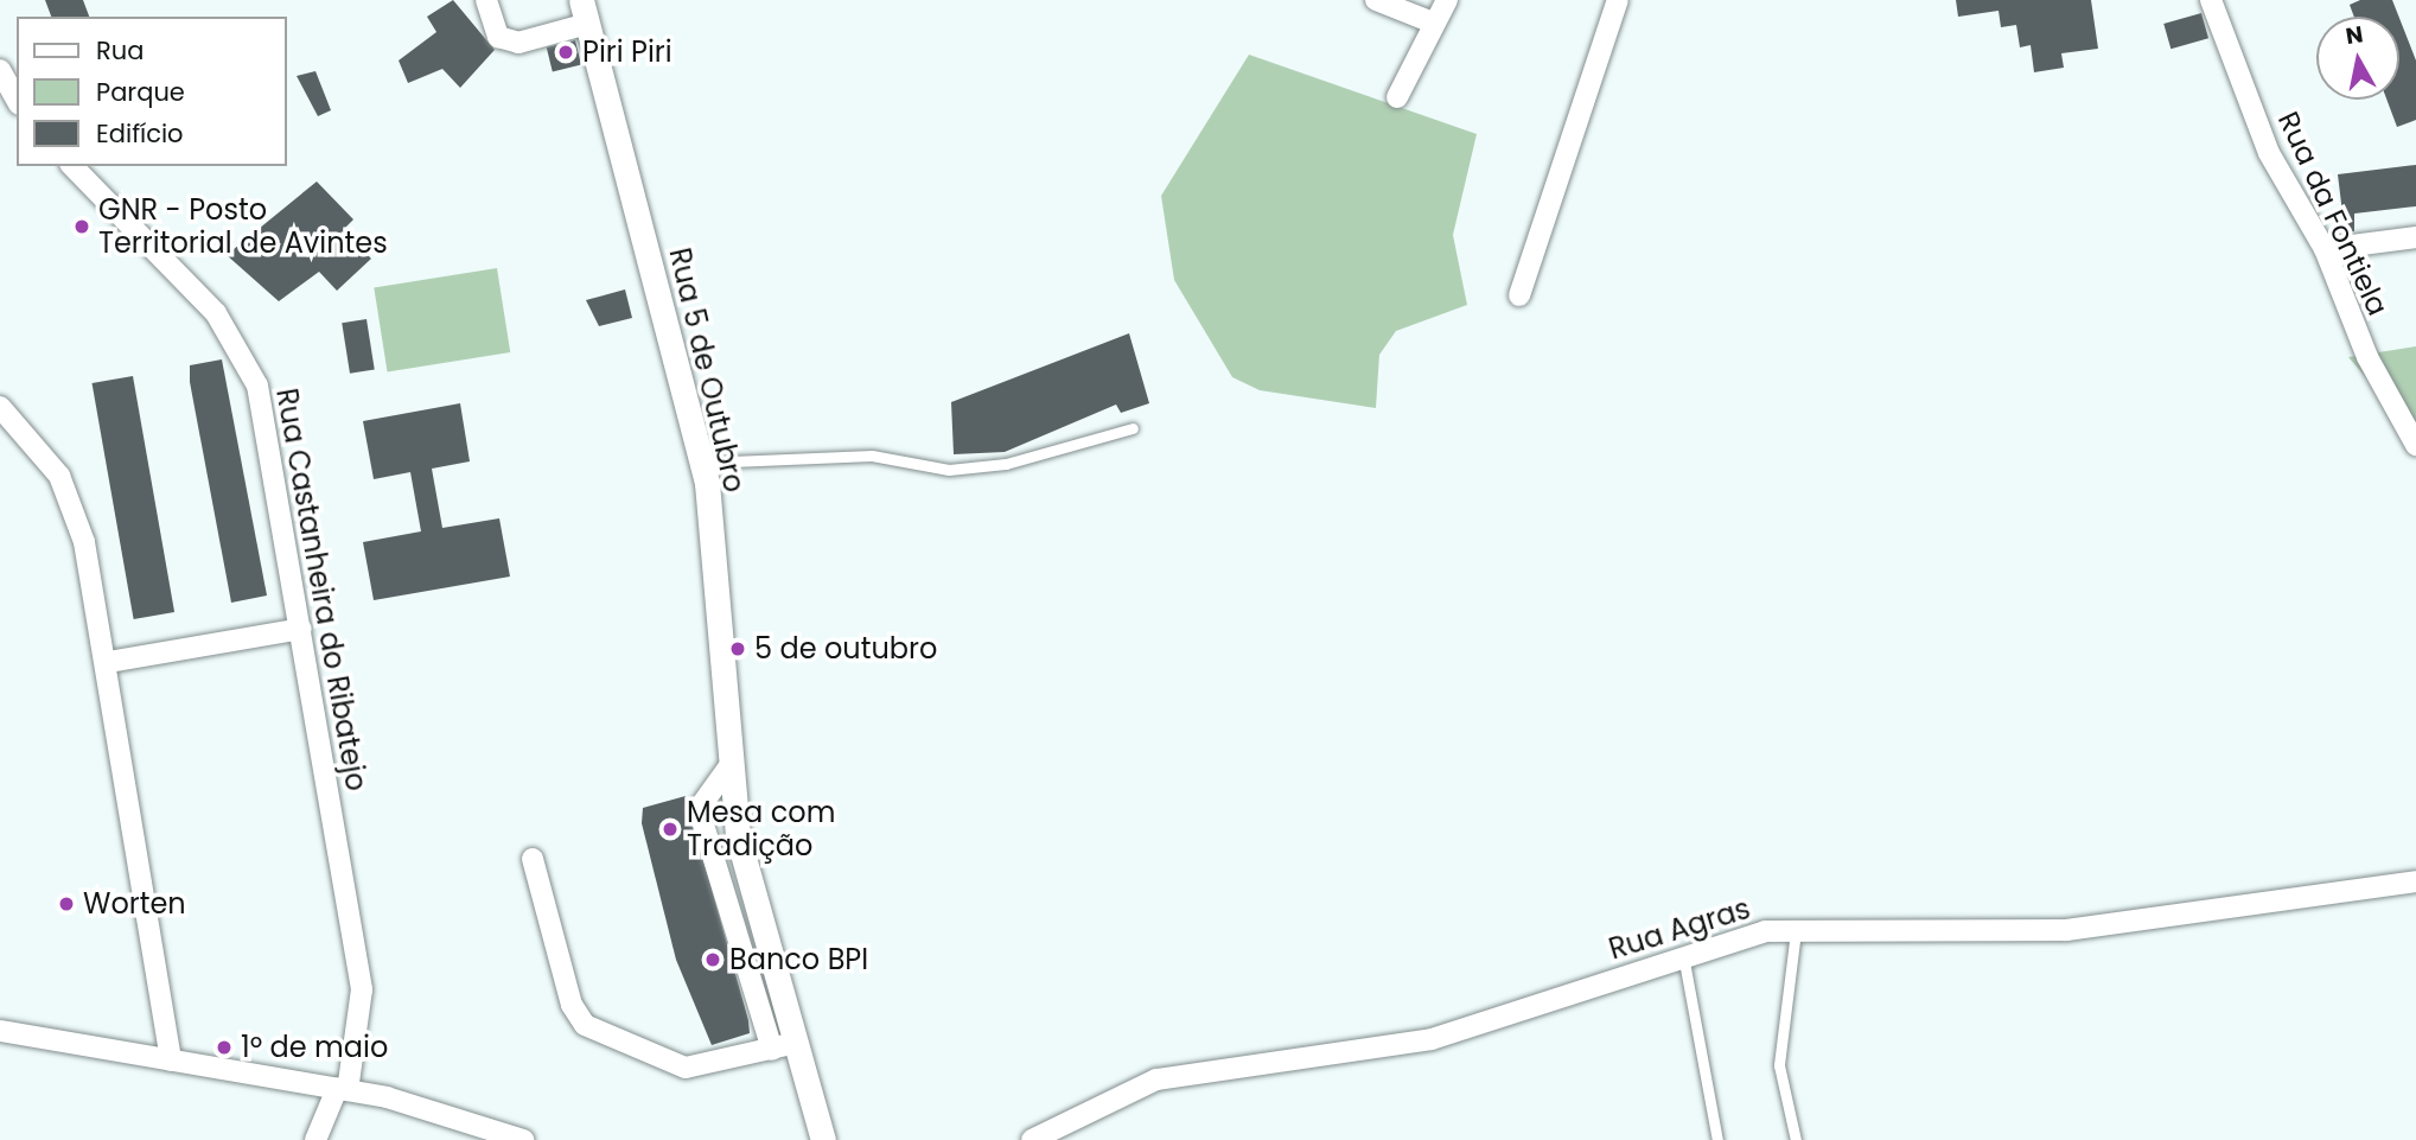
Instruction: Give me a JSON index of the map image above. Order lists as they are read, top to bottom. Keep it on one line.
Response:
{"streets":{"street":["Rua da Fontiela","Rua 5 de Outubro","Rua Castanheira do Ribatejo","Rua Agras"]},"places":["Piri Piri","GNR - Posto Territorial de Avintes","5 de outubro","Mesa com Tradição","Worten","Banco BPI","1º de maio"],"legend":["Rua","Parque","Edifício"],"north":"top"}
